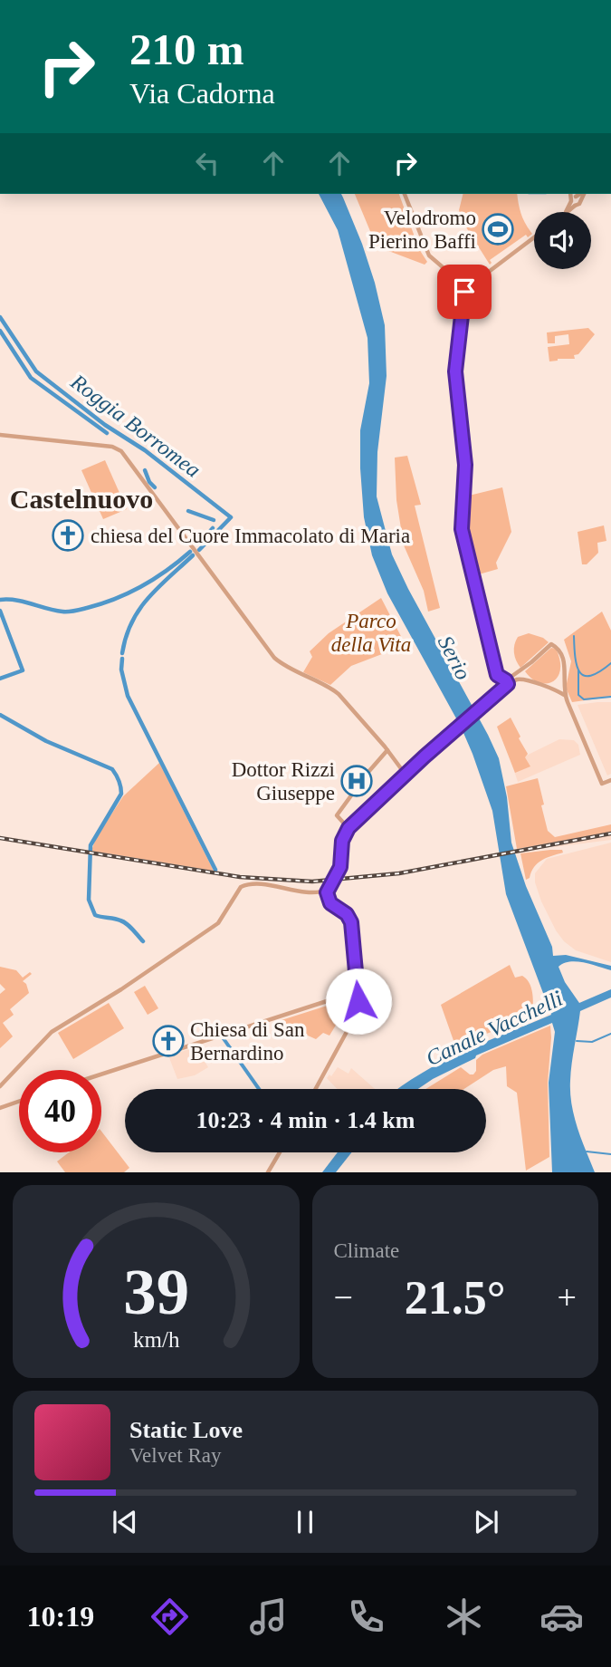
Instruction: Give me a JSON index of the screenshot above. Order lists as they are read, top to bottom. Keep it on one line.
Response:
{"districts":["Castelnuovo"],"water":["Roggia Borromea","Serio","Canale Vacchelli"],"parks":["Parco della Vita"],"places":{"sports":["Velodromo Pierino Baffi"],"church":["chiesa del Cuore Immacolato di Maria","Chiesa di San Bernardino"],"hospital":["Dottor Rizzi Giuseppe"]},"page":{"turn":["210 m","Via Cadorna"],"limit":"40","trip":"10:23 · 4 min · 1.4 km","tile":"Climate","heat":["−","21.5°","+"],"song":["Static Love","Velvet Ray"],"tabs":"10:19","gauge":["39","km/h"]}}
